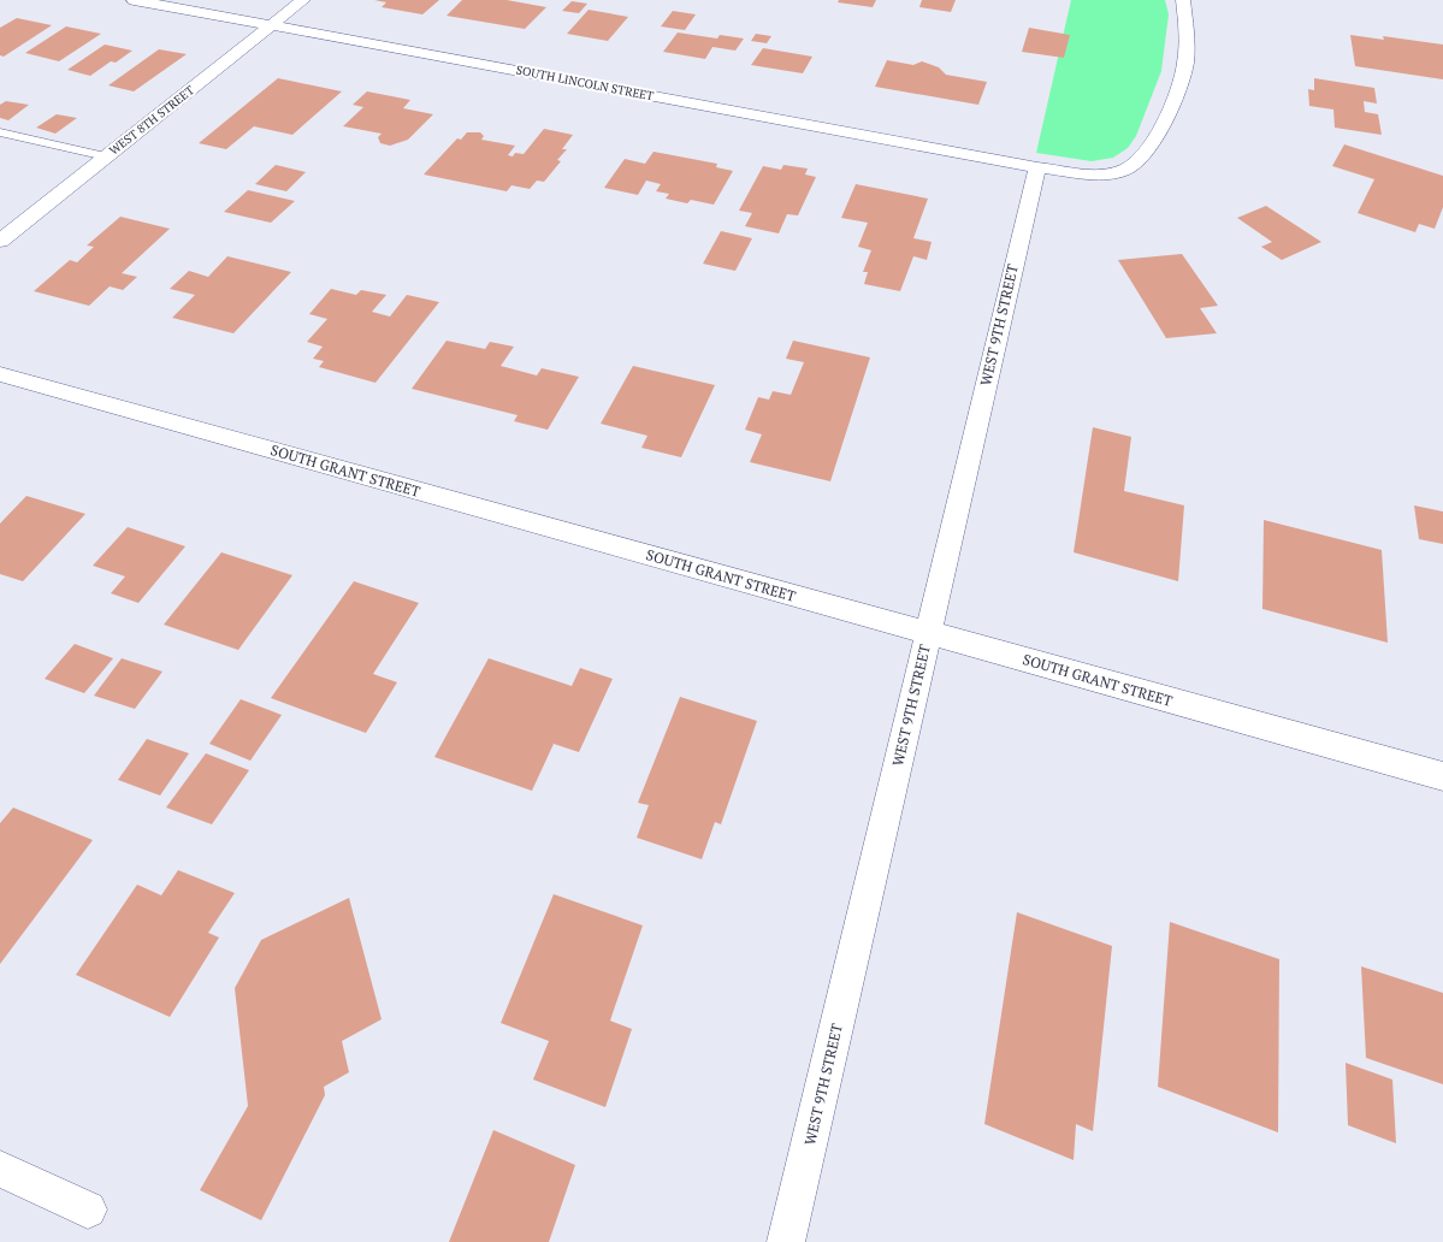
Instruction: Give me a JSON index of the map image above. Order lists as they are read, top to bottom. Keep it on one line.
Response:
{"streets":{"street":["SOUTH LINCOLN STREET","WEST 8TH STREET","WEST 9TH STREET","SOUTH GRANT STREET"]},"crossings":[["SOUTH LINCOLN STREET","WEST 8TH STREET"],["SOUTH LINCOLN STREET","WEST 9TH STREET"],["WEST 9TH STREET","SOUTH GRANT STREET"]]}
